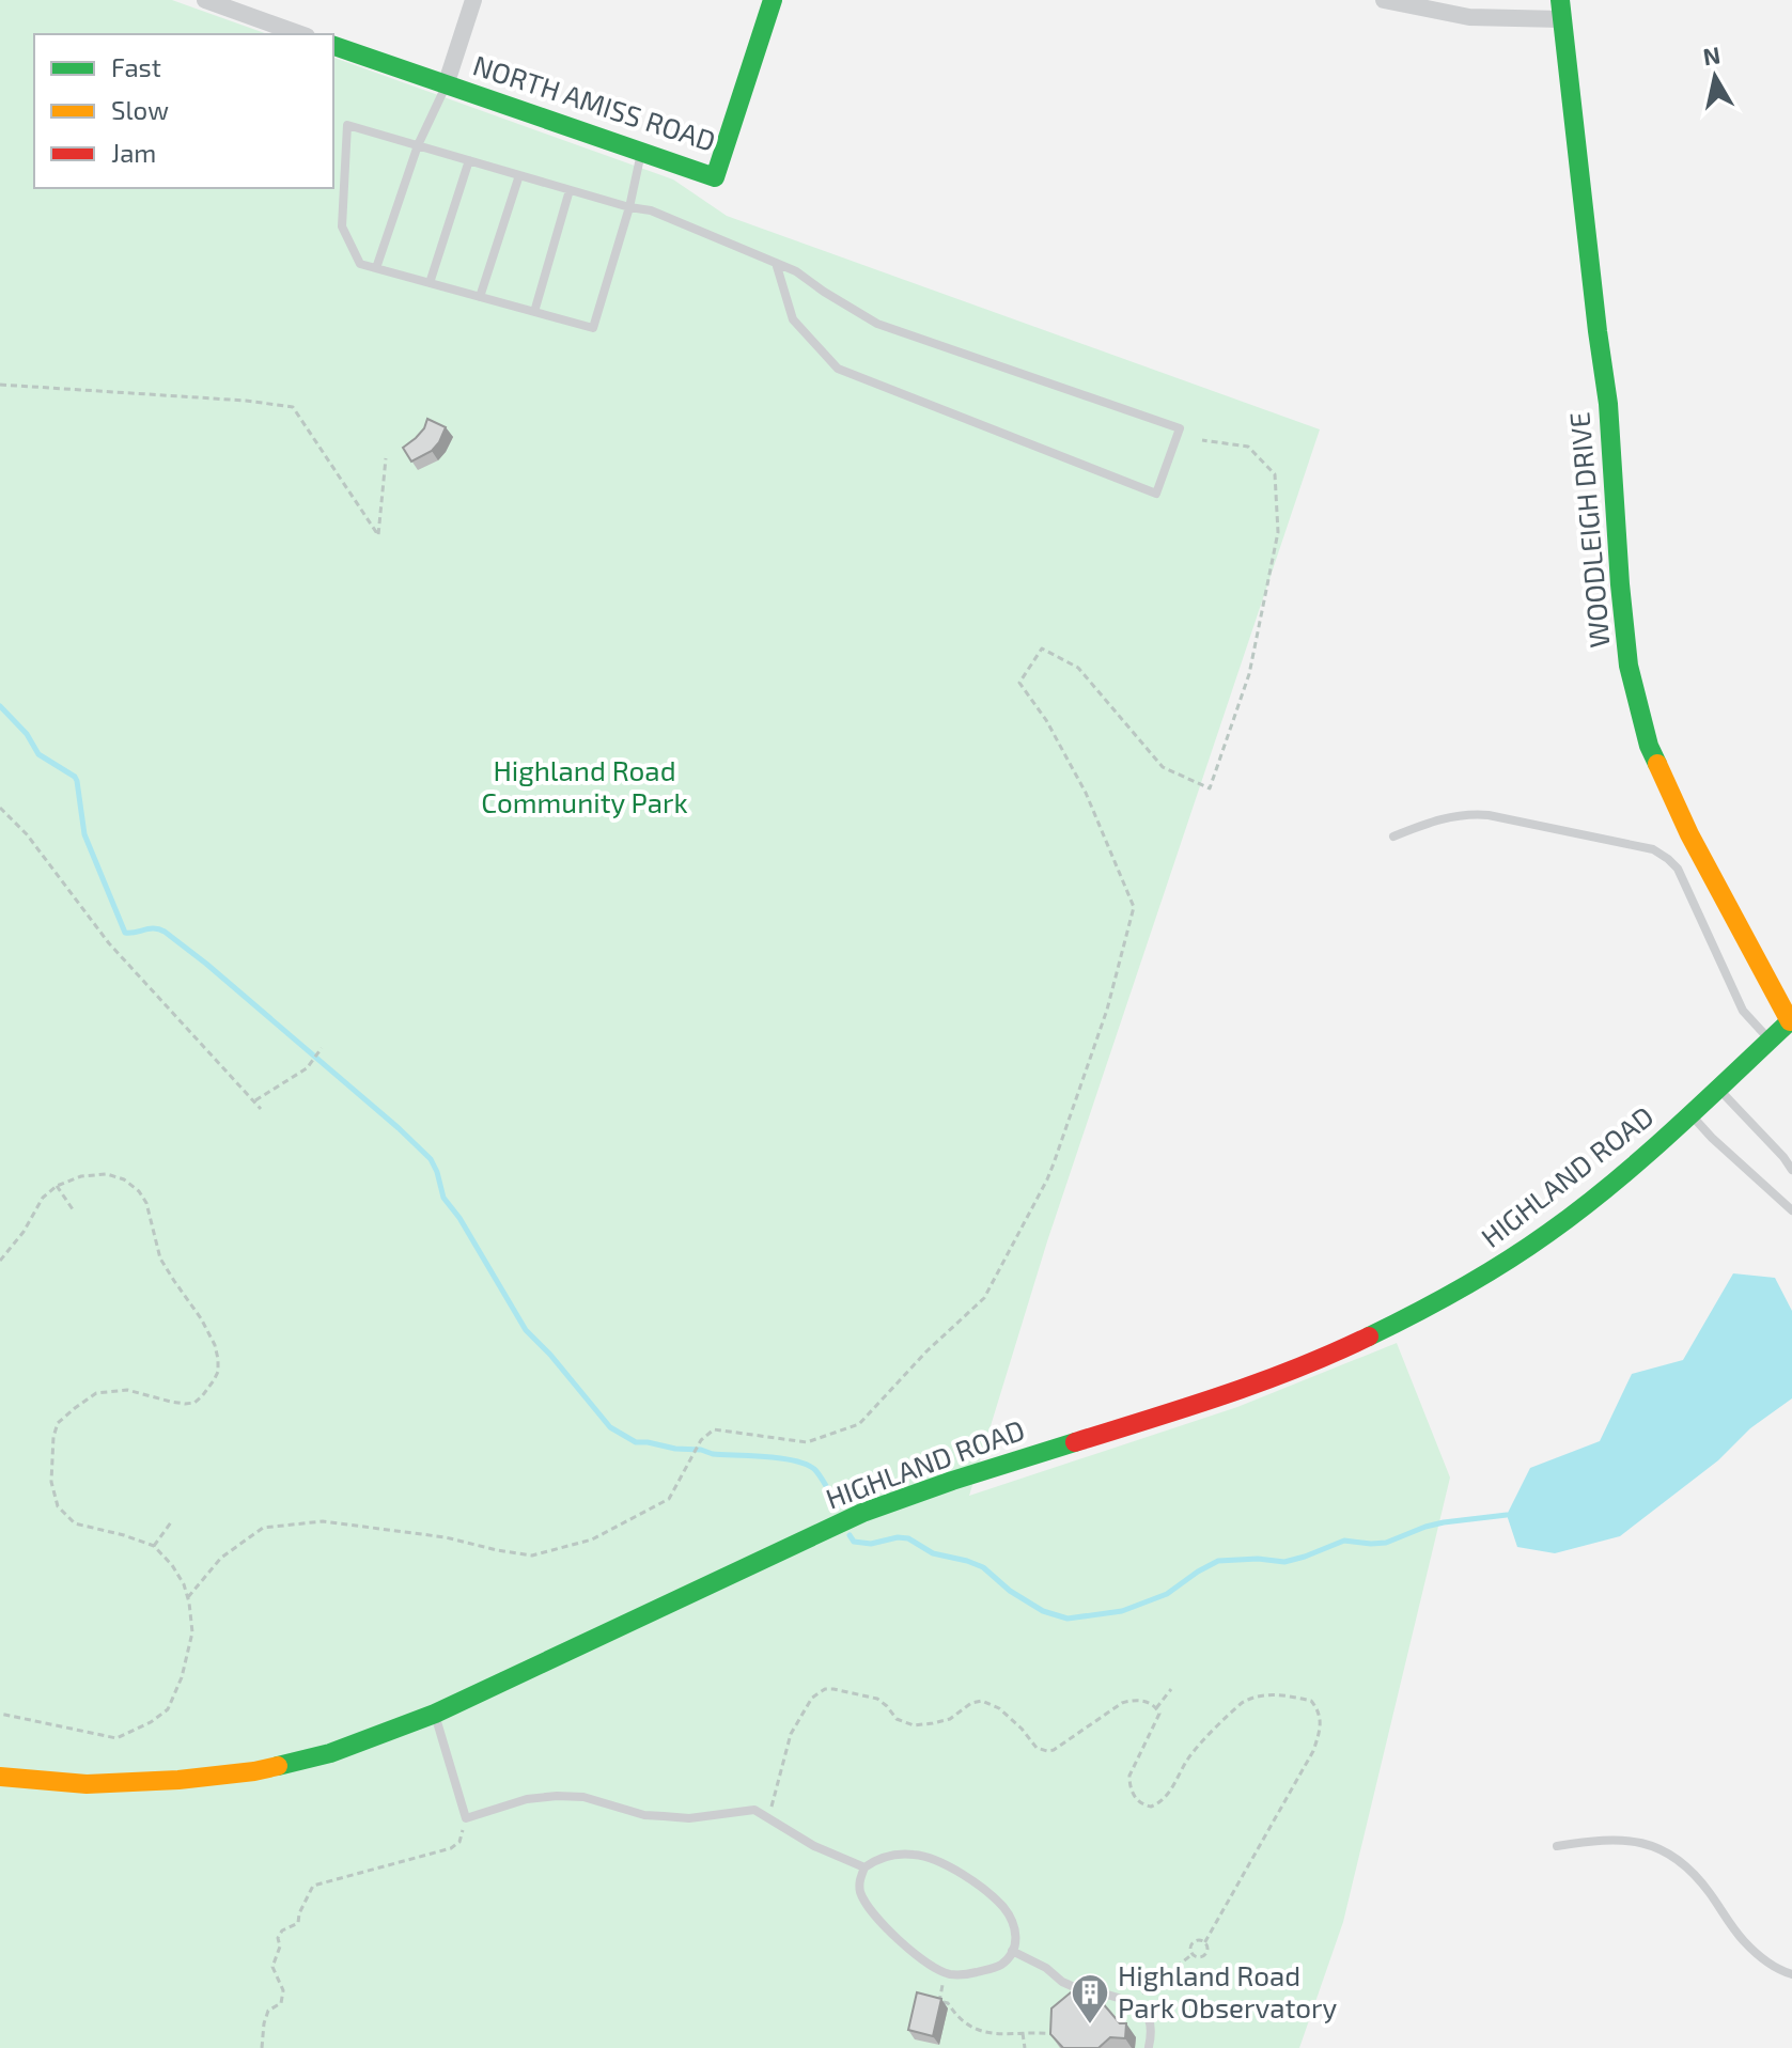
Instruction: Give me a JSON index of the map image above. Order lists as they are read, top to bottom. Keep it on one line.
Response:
{"streets":{"street":["NORTH AMISS ROAD","WOODLEIGH DRIVE","HIGHLAND ROAD"]},"crossings":[["WOODLEIGH DRIVE","HIGHLAND ROAD"]],"parks":["Highland Road Community Park"],"places":{"building":["Highland Road Park Observatory"]},"legend":["Fast","Slow","Jam"],"north":"top"}
